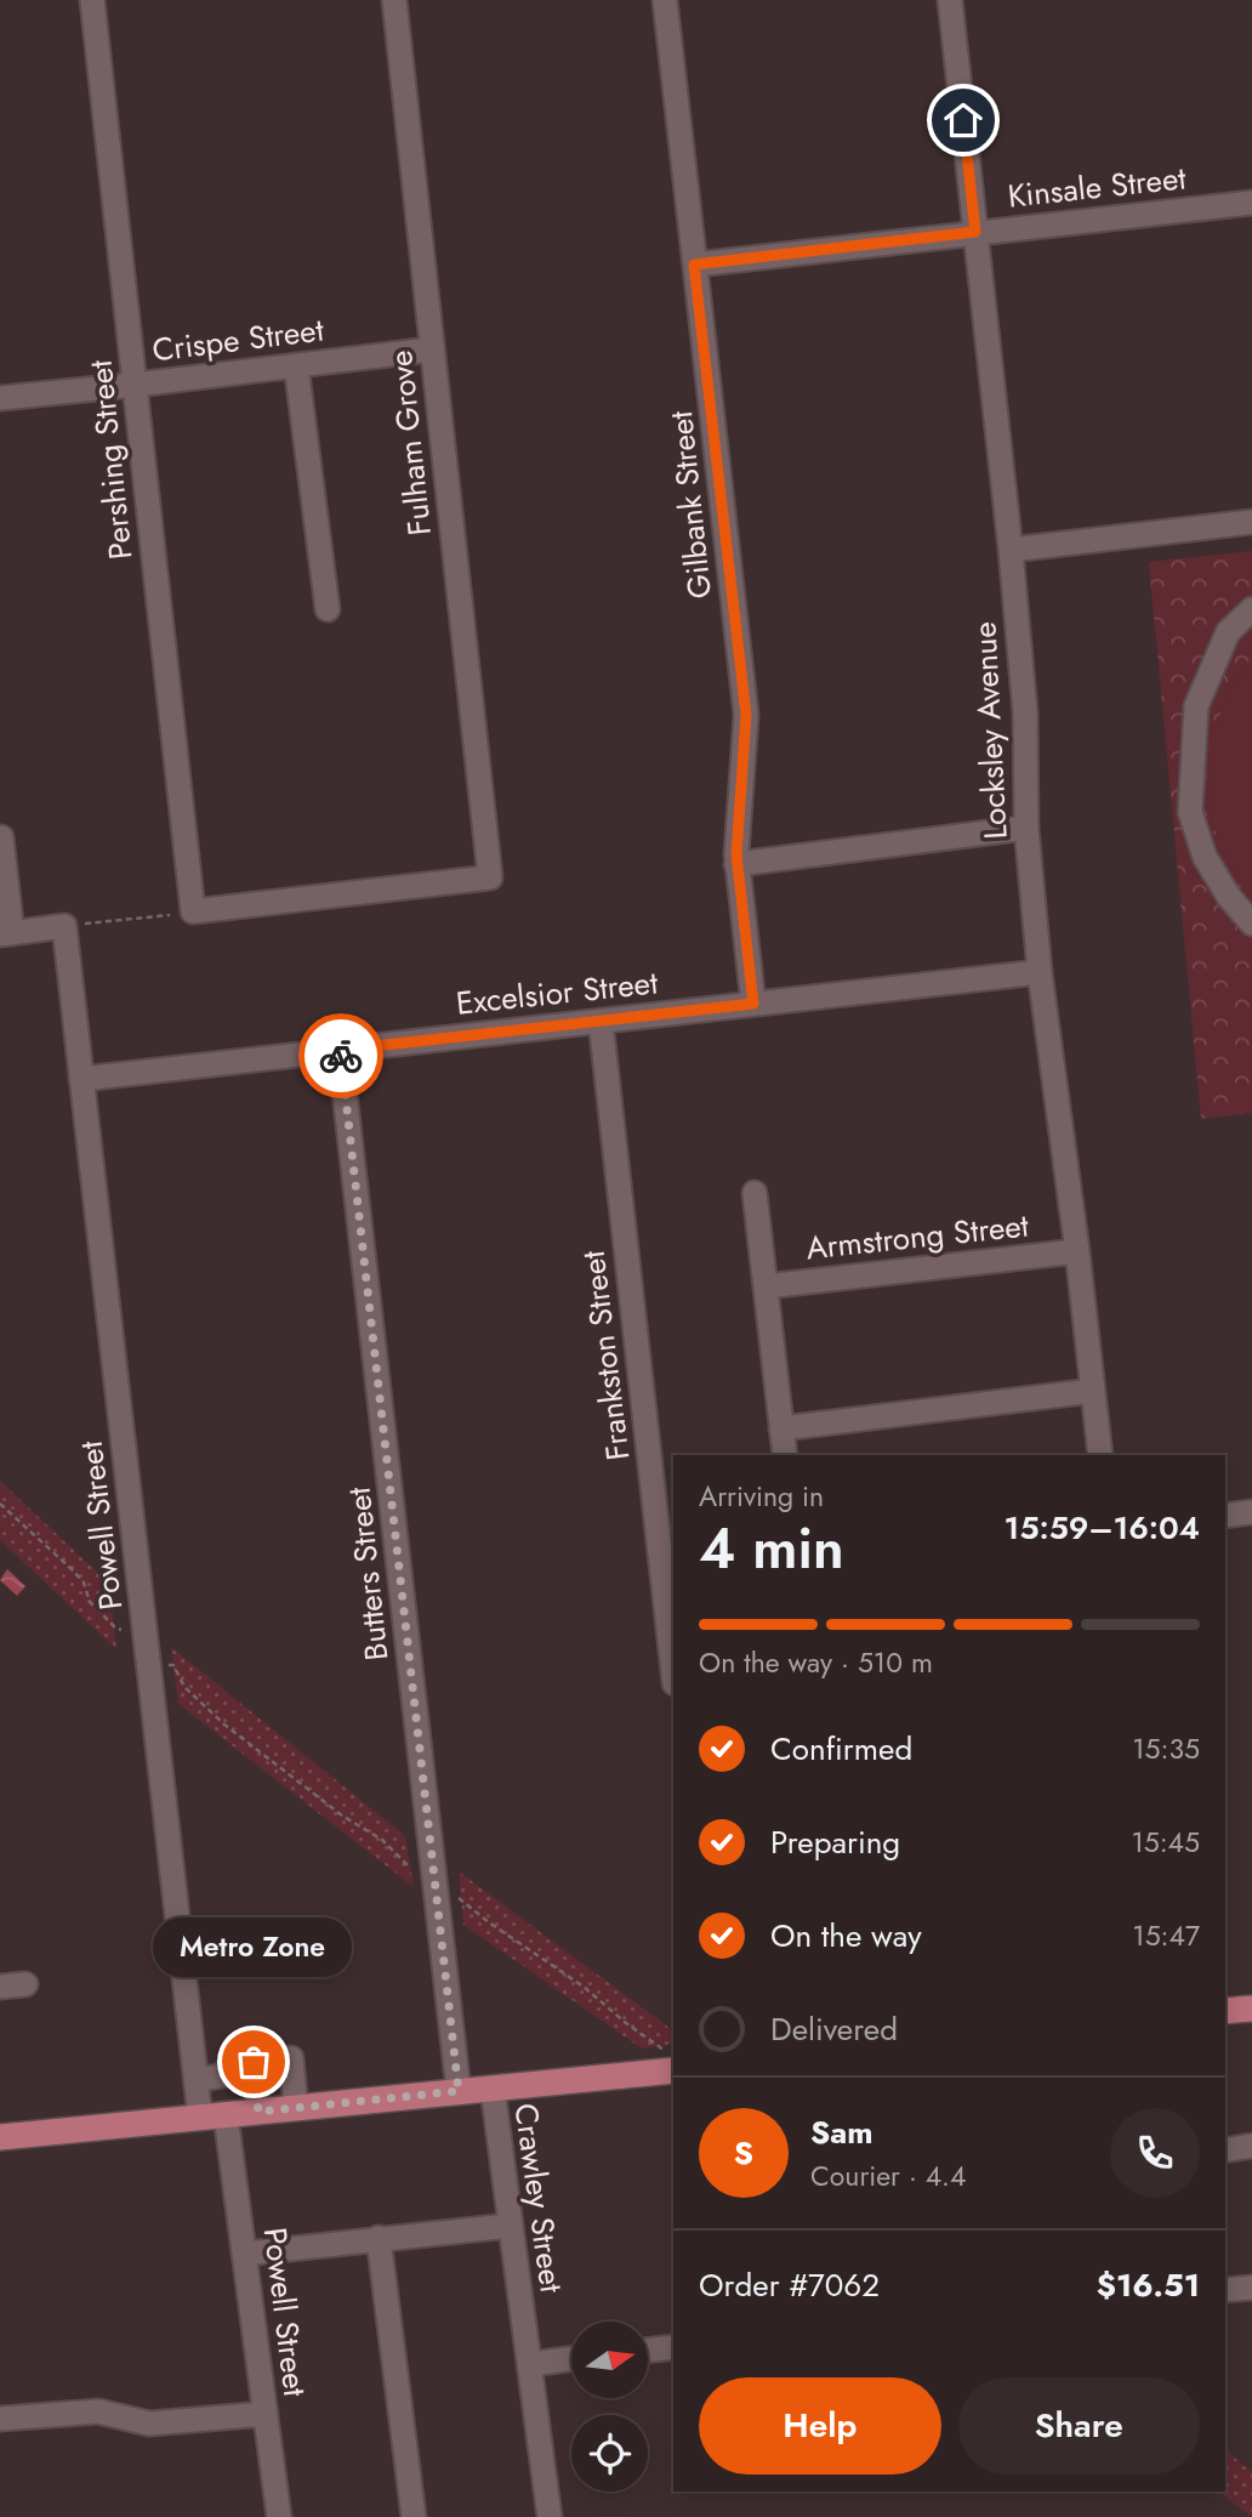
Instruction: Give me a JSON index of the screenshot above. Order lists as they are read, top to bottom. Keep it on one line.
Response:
{"streets":{"street":["Kinsale Street","Crispe Street","Fulham Grove","Pershing Street","Gilbank Street","Locksley Avenue","Excelsior Street","Armstrong Street","Frankston Street","Powell Street","Butters Street","Crawley Street"]},"crossings":[["Kinsale Street","Gilbank Street"],["Kinsale Street","Locksley Avenue"],["Crispe Street","Fulham Grove"],["Crispe Street","Pershing Street"],["Fulham Grove","Pershing Street"],["Gilbank Street","Excelsior Street"],["Locksley Avenue","Excelsior Street"],["Locksley Avenue","Armstrong Street"],["Excelsior Street","Frankston Street"],["Excelsior Street","Powell Street"],["Excelsior Street","Butters Street"]],"places":["Metro Zone"],"north":"right","page":{"heading":["4 min","Arriving in","15:59–16:04"],"panel":["Sam","Courier · 4.4","Order #7062","$16.51"],"bar":"On the way · 510 m","list":[["Confirmed","15:35"],["Preparing","15:45"],["On the way","15:47"],"Delivered"],"bubble":"Metro Zone","round":"S","buttons":["Help","Share"]}}
